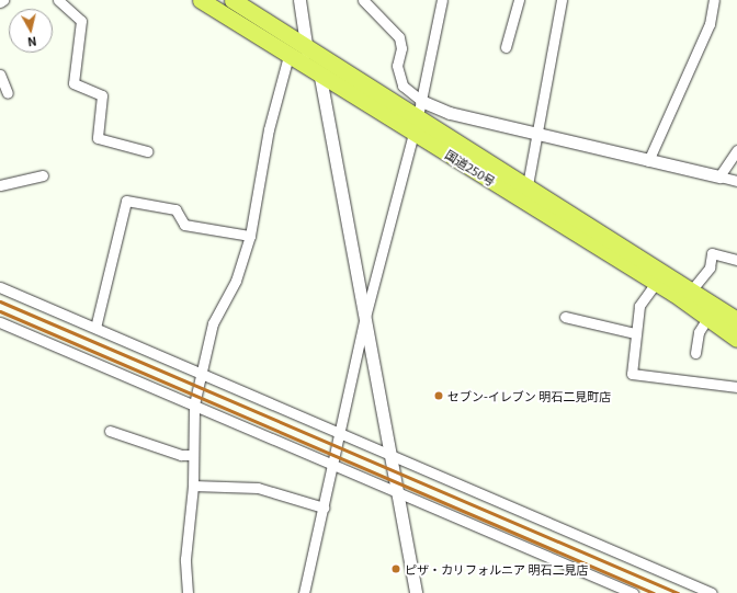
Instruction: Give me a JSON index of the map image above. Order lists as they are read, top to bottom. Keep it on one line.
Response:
{"streets":{"highway":["国道250号"]},"places":["セブン-イレブン 明石二見町店","ピザ・カリフォルニア 明石二見店"],"north":"bottom"}
